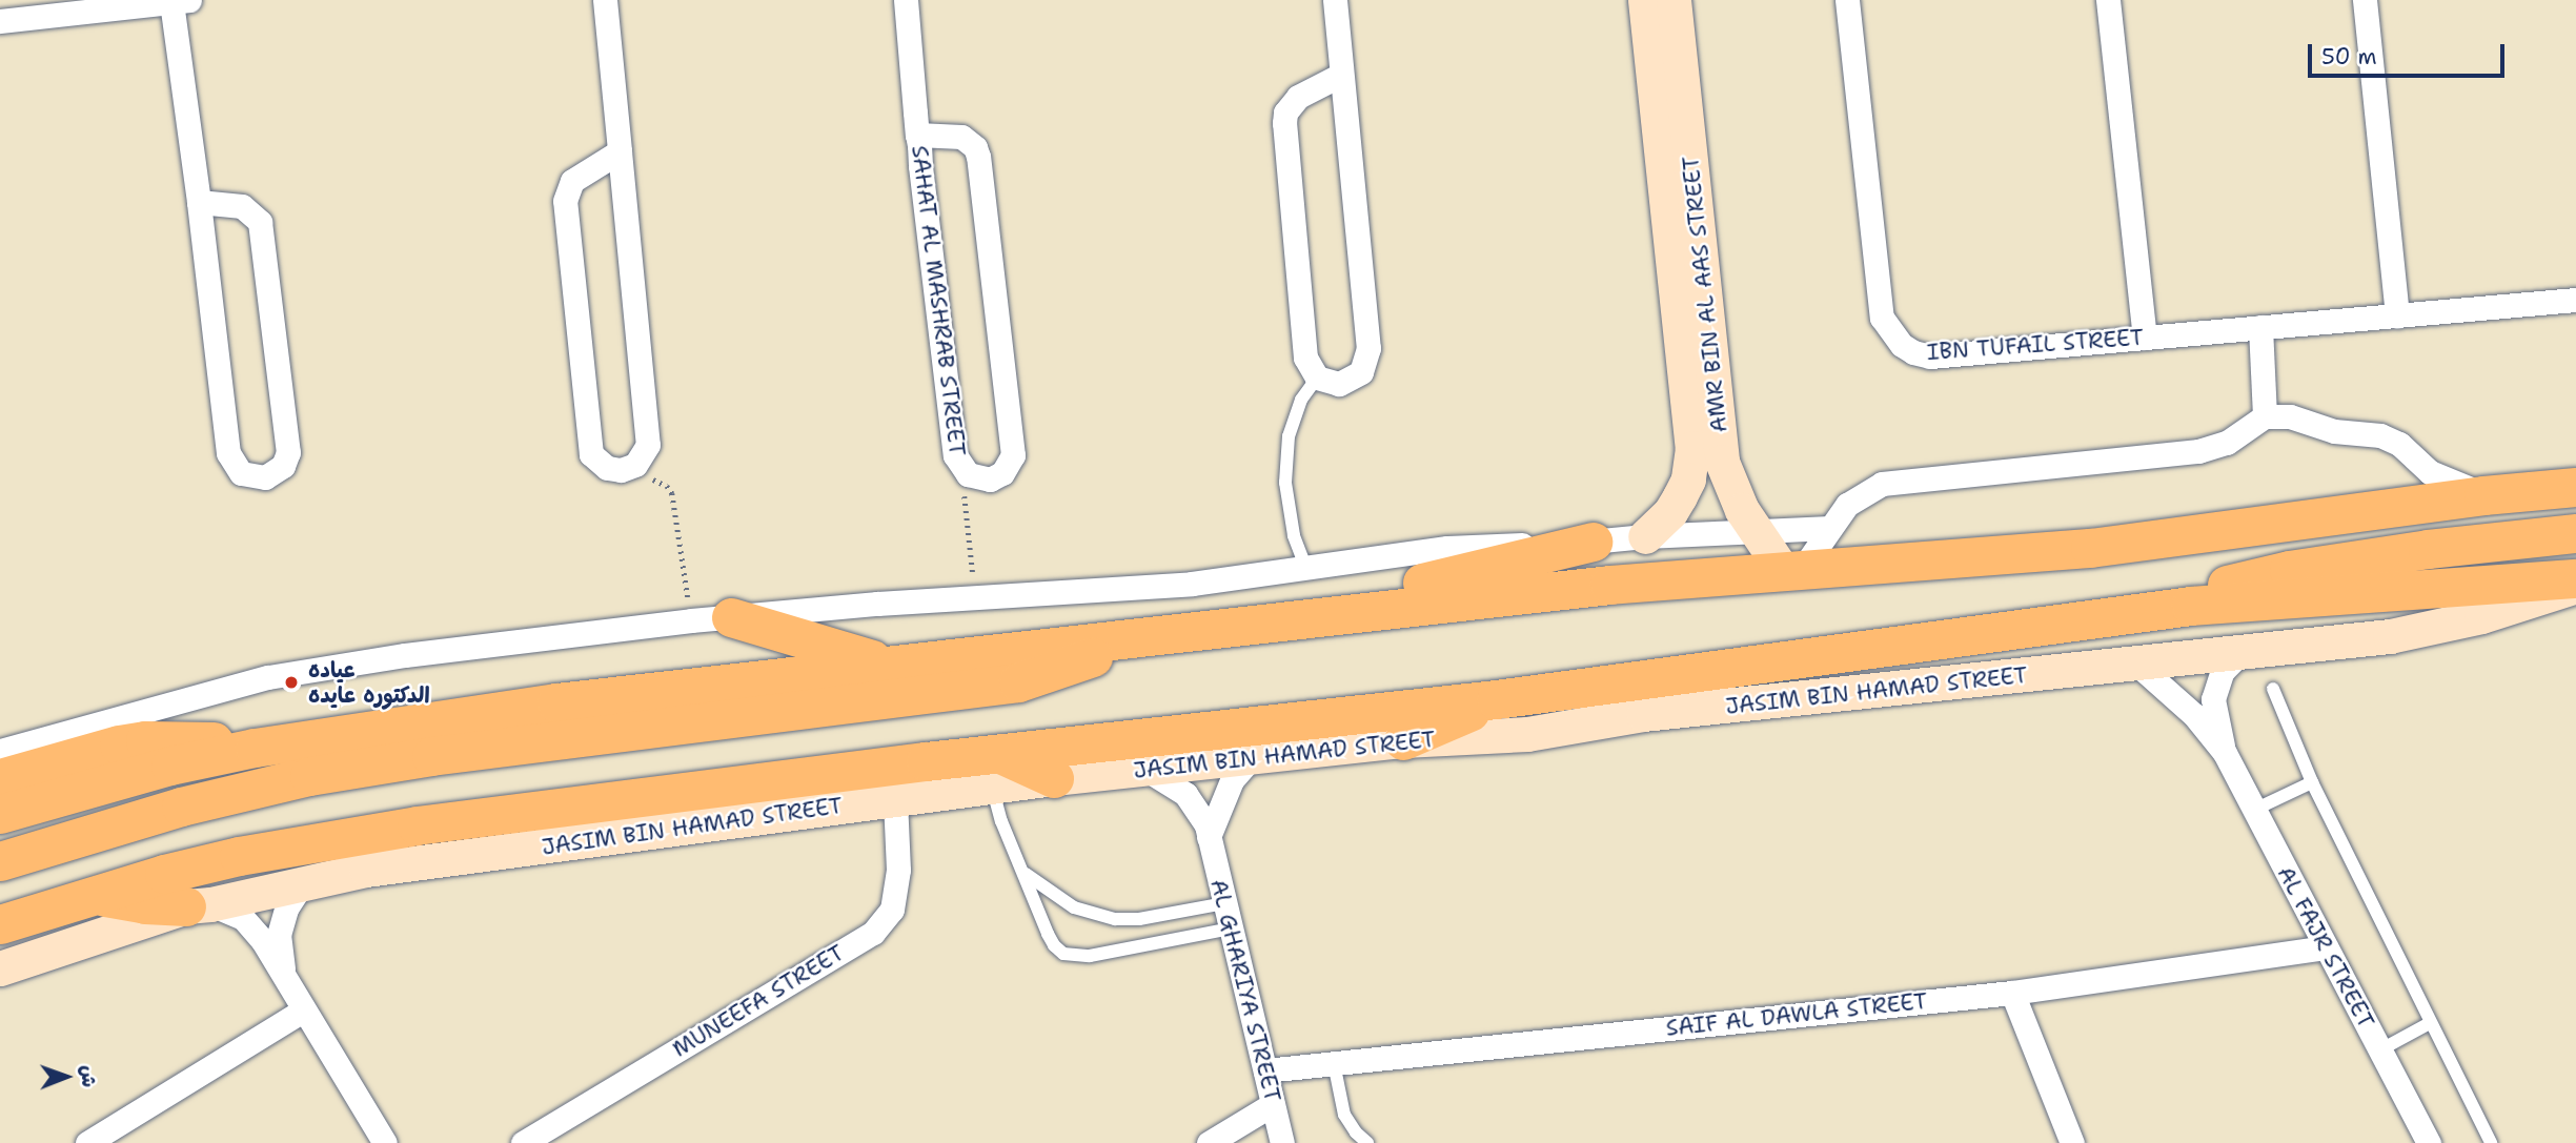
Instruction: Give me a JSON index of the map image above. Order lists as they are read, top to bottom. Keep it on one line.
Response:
{"streets":{"main road":["JASIM BIN HAMAD STREET"],"street":["AMR BIN AL AAS STREET","SAHAT AL MASHRAB STREET","IBN TUFAIL STREET","AL FAJR STREET","AL GHARIYA STREET","MUNEEFA STREET","SAIF AL DAWLA STREET"]},"crossings":[["JASIM BIN HAMAD STREET","AL FAJR STREET"],["JASIM BIN HAMAD STREET","AL GHARIYA STREET"],["JASIM BIN HAMAD STREET","MUNEEFA STREET"],["AL FAJR STREET","SAIF AL DAWLA STREET"],["AL GHARIYA STREET","SAIF AL DAWLA STREET"]],"places":["عياده الدكتوره عايده"],"scale_bar":"50 m","north":"right"}
